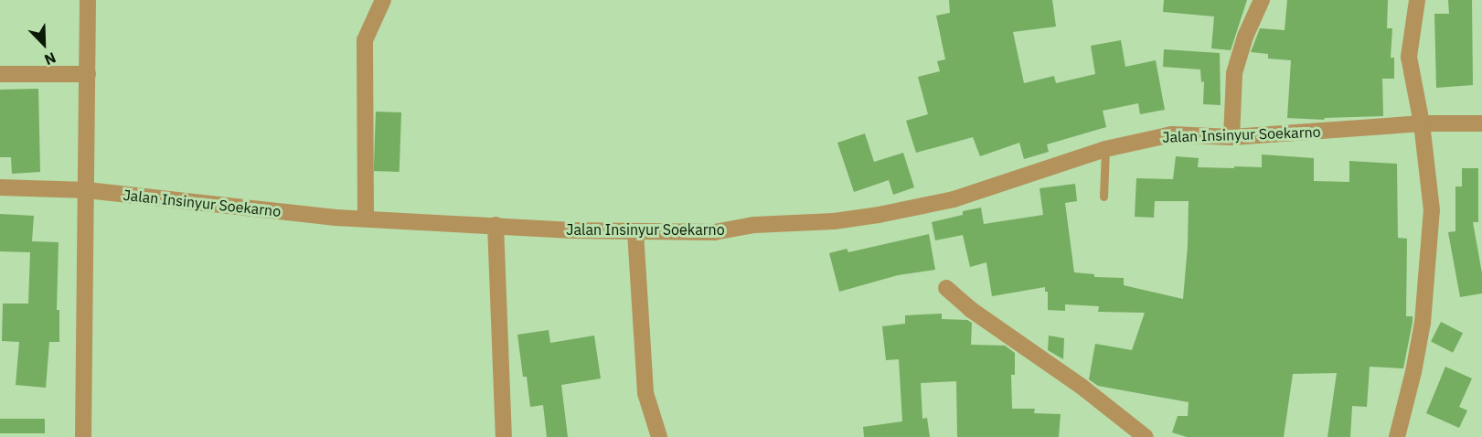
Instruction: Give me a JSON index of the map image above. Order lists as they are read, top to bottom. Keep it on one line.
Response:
{"streets":{"street":["Jalan Insinyur Soekarno"]},"north":"bottom right"}
